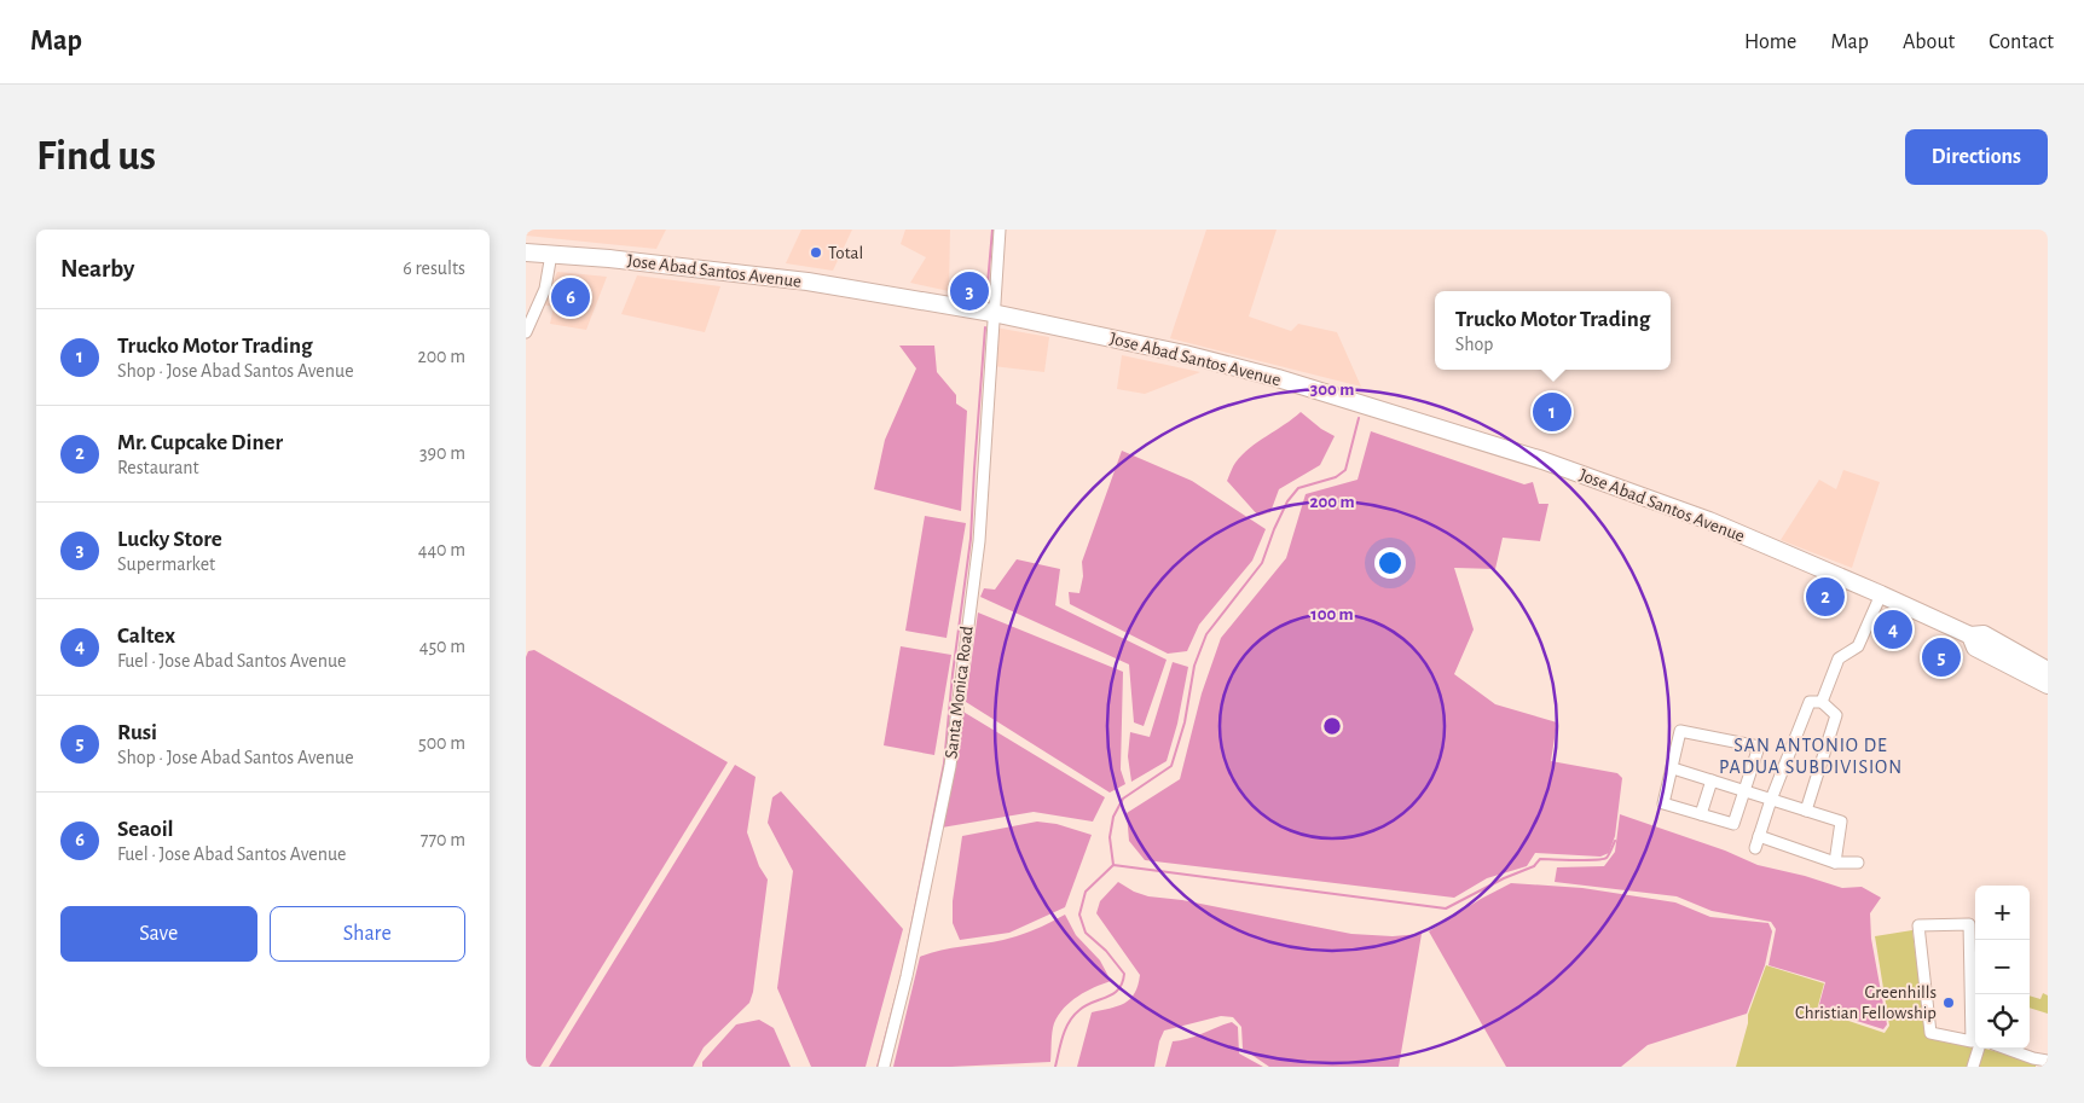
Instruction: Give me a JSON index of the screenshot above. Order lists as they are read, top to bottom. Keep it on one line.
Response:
{"streets":{"highway":["Jose Abad Santos Avenue"],"street":["Santa Monica Road"]},"crossings":[["Jose Abad Santos Avenue","Santa Monica Road"]],"districts":["SAN ANTONIO DE PADUA SUBDIVISION"],"places":["Total","Greenhills Christian Fellowship"],"page":{"header":"Map","nav":["Home","Map","About","Contact"],"buttons":["Directions",["Save","Share"]],"title":"Find us","heading":["Nearby","6 results"],"pins":["3","6","1","2","4","5"],"popup":["Trucko Motor Trading","Shop"],"list":[{"mark":"1","name":"Trucko Motor Trading","note":"Shop · Jose Abad Santos Avenue","value":"200 m"},{"mark":"2","name":"Mr. Cupcake Diner","note":"Restaurant","value":"390 m"},{"mark":"3","name":"Lucky Store","note":"Supermarket","value":"440 m"},{"mark":"4","name":"Caltex","note":"Fuel · Jose Abad Santos Avenue","value":"450 m"},{"mark":"5","name":"Rusi","note":"Shop · Jose Abad Santos Avenue","value":"500 m"},{"mark":"6","name":"Seaoil","note":"Fuel · Jose Abad Santos Avenue","value":"770 m"}],"map_buttons":["+","−"]},"rings":["300 m","200 m","100 m"]}
